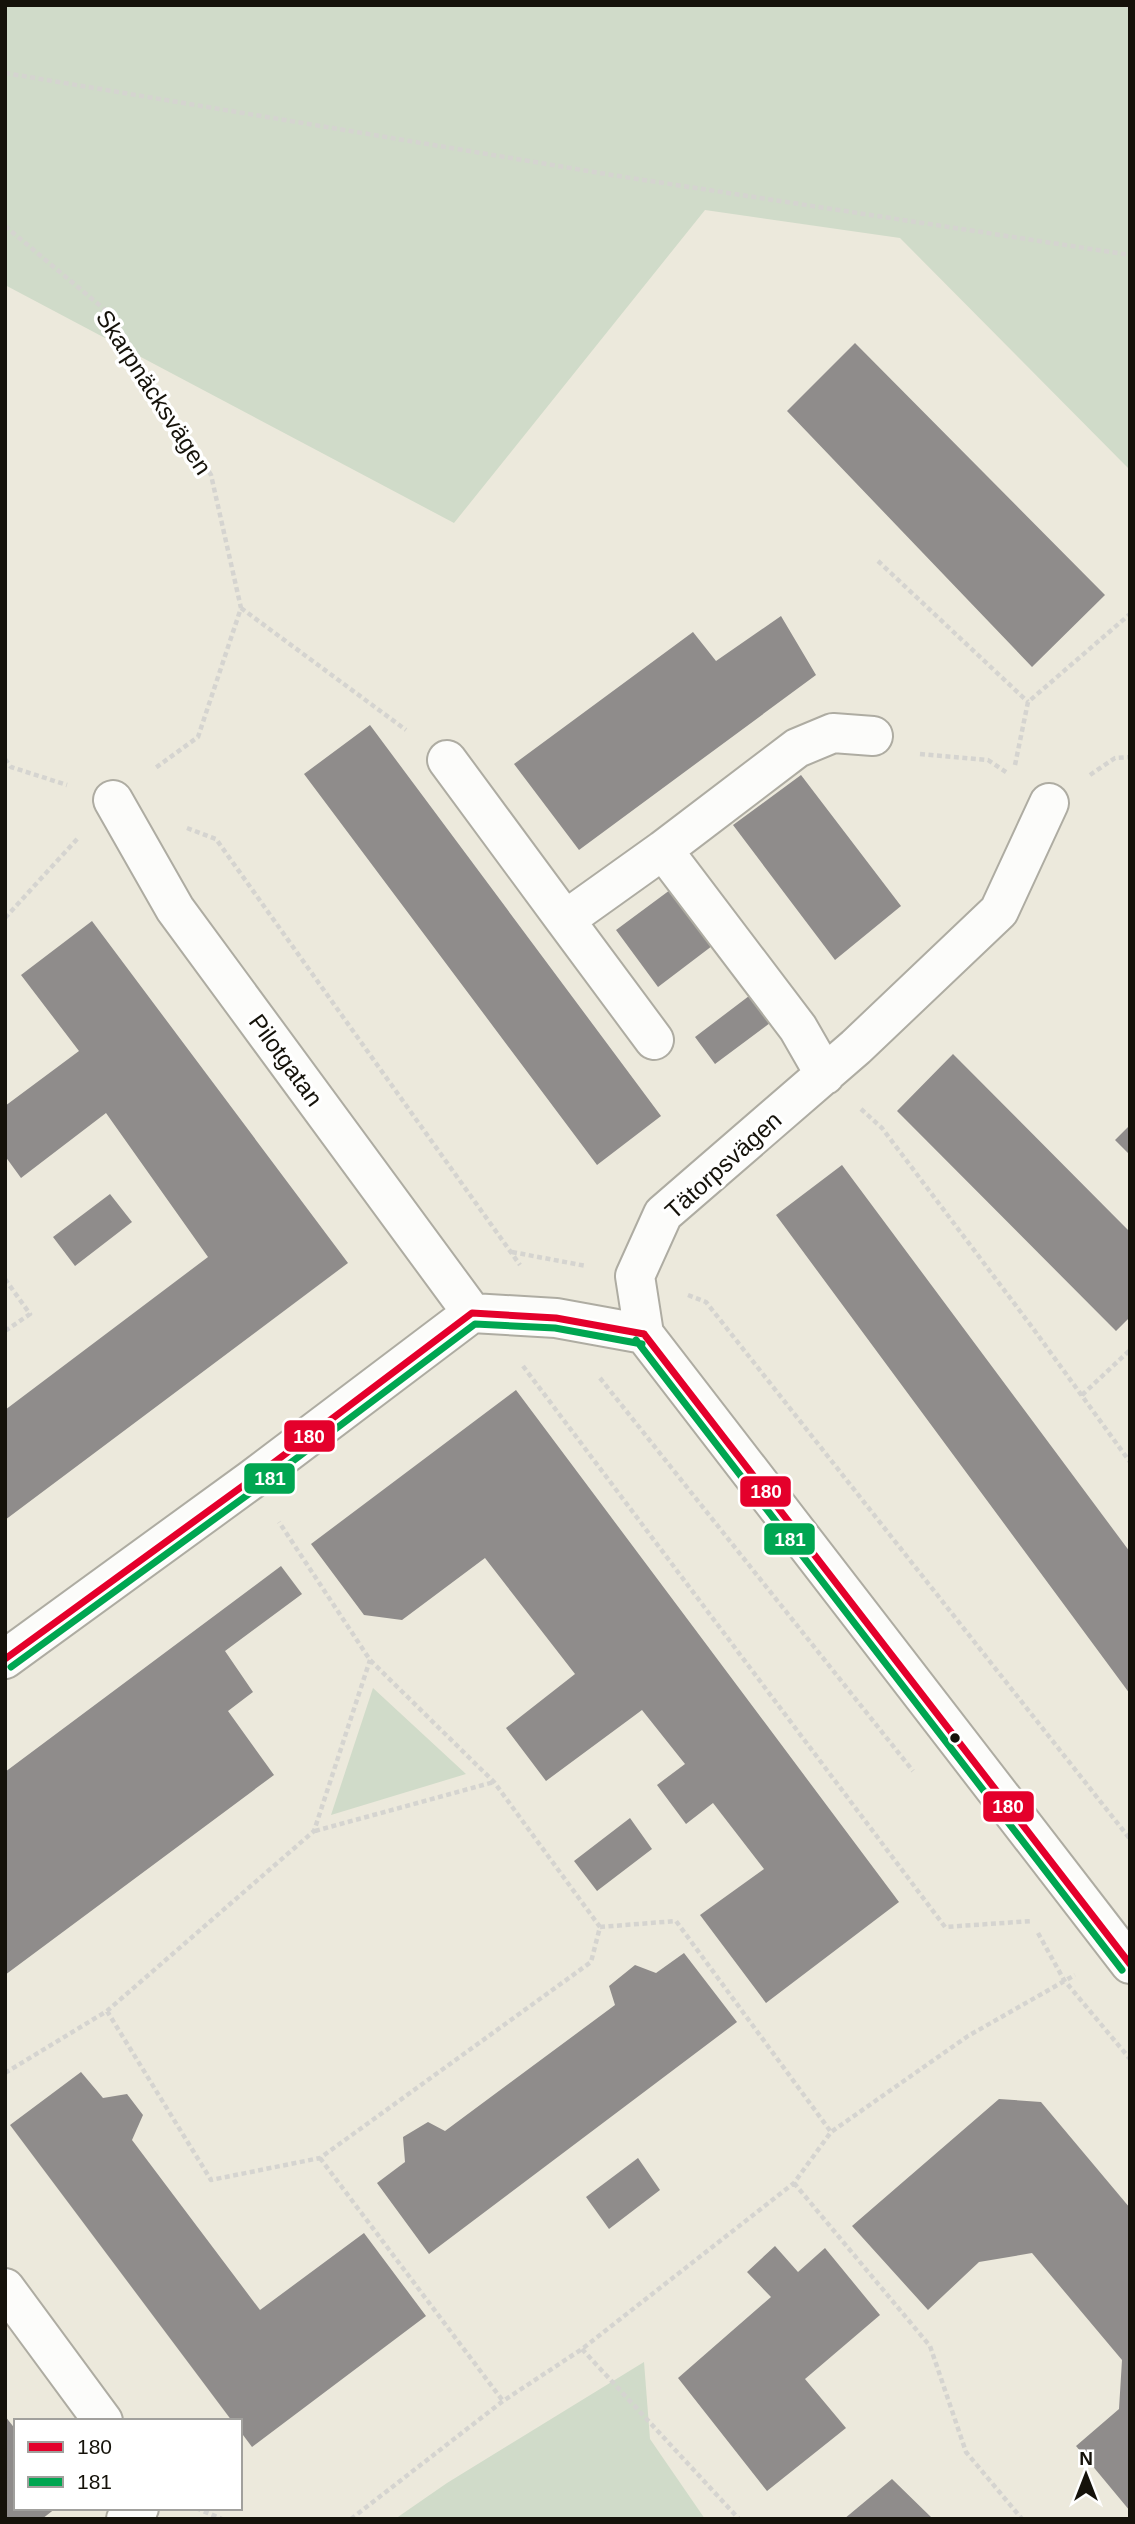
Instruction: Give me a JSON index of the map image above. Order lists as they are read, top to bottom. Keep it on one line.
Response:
{"streets":{"street":["Pilotgatan","Tätorpsvägen"],"path":["Skarpnäcksvägen"]},"lines":["transit line 180","transit line 181"],"legend":["180","181"],"north":"top"}
